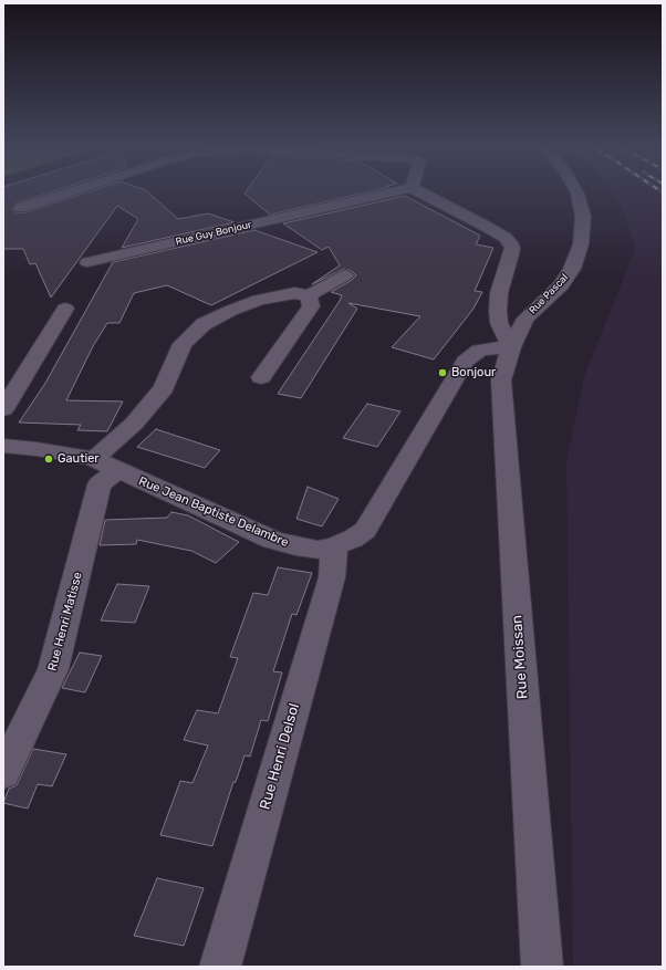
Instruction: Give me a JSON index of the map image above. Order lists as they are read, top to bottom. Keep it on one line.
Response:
{"streets":{"street":["Rue Guy Bonjour","Rue Pascal","Rue Jean Baptiste Delambre","Rue Henri Matisse","Rue Moissan","Rue Henri Delsol"]},"crossings":[["Rue Pascal","Rue Jean Baptiste Delambre"],["Rue Pascal","Rue Moissan"],["Rue Jean Baptiste Delambre","Rue Henri Matisse"],["Rue Jean Baptiste Delambre","Rue Moissan"],["Rue Jean Baptiste Delambre","Rue Henri Delsol"]],"places":["Bonjour","Gautier"]}
